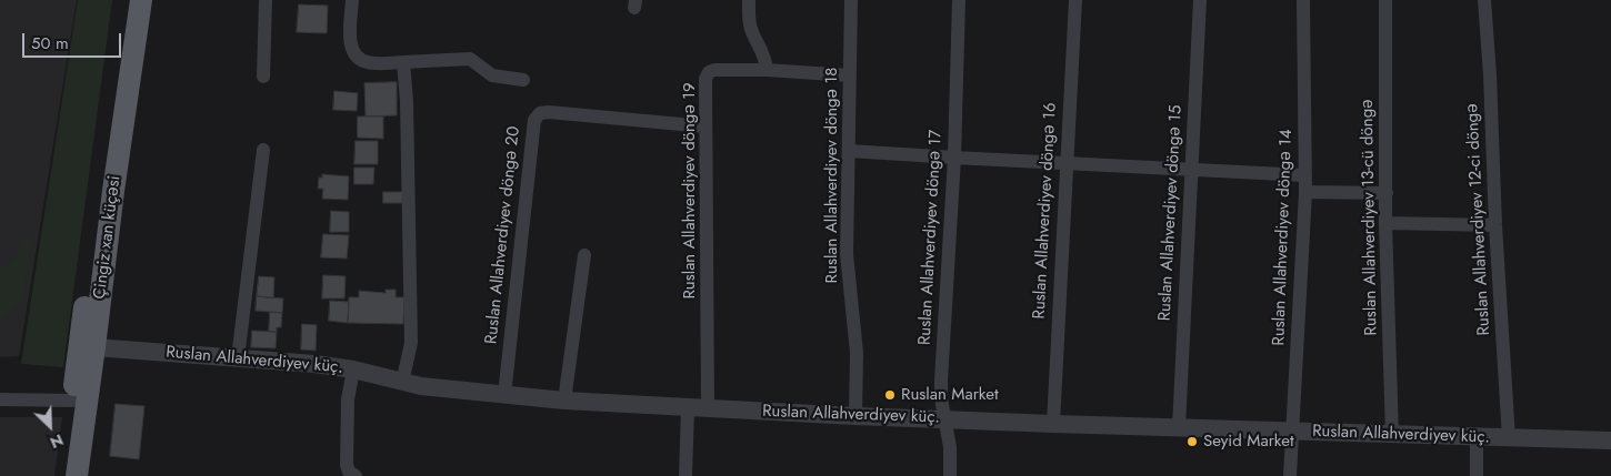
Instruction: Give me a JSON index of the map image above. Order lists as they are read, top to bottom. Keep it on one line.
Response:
{"streets":{"main road":["Çingiz xan küçəsi"],"street":["Ruslan Allahverdiyev döngə 18","Ruslan Allahverdiyev döngə 19","Ruslan Allahverdiyev döngə 16","Ruslan Allahverdiyev döngə 15","Ruslan Allahverdiyev 13-cü döngə","Ruslan Allahverdiyev 12-ci döngə","Ruslan Allahverdiyev döngə 20","Ruslan Allahverdiyev döngə 17","Ruslan Allahverdiyev döngə 14","Ruslan Allahverdiyev küç."]},"crossings":[["Ruslan Allahverdiyev döngə 18","Ruslan Allahverdiyev küç."],["Ruslan Allahverdiyev döngə 19","Ruslan Allahverdiyev döngə 20"],["Ruslan Allahverdiyev döngə 19","Ruslan Allahverdiyev küç."],["Ruslan Allahverdiyev döngə 16","Ruslan Allahverdiyev küç."],["Ruslan Allahverdiyev döngə 15","Ruslan Allahverdiyev küç."],["Ruslan Allahverdiyev 13-cü döngə","Ruslan Allahverdiyev küç."],["Ruslan Allahverdiyev 12-ci döngə","Ruslan Allahverdiyev küç."],["Ruslan Allahverdiyev döngə 20","Ruslan Allahverdiyev küç."],["Çingiz xan küçəsi","Ruslan Allahverdiyev küç."],["Ruslan Allahverdiyev döngə 17","Ruslan Allahverdiyev küç."],["Ruslan Allahverdiyev döngə 14","Ruslan Allahverdiyev küç."]],"places":["Ruslan Market","Seyid Market"],"scale_bar":"50 m","north":"bottom right"}
